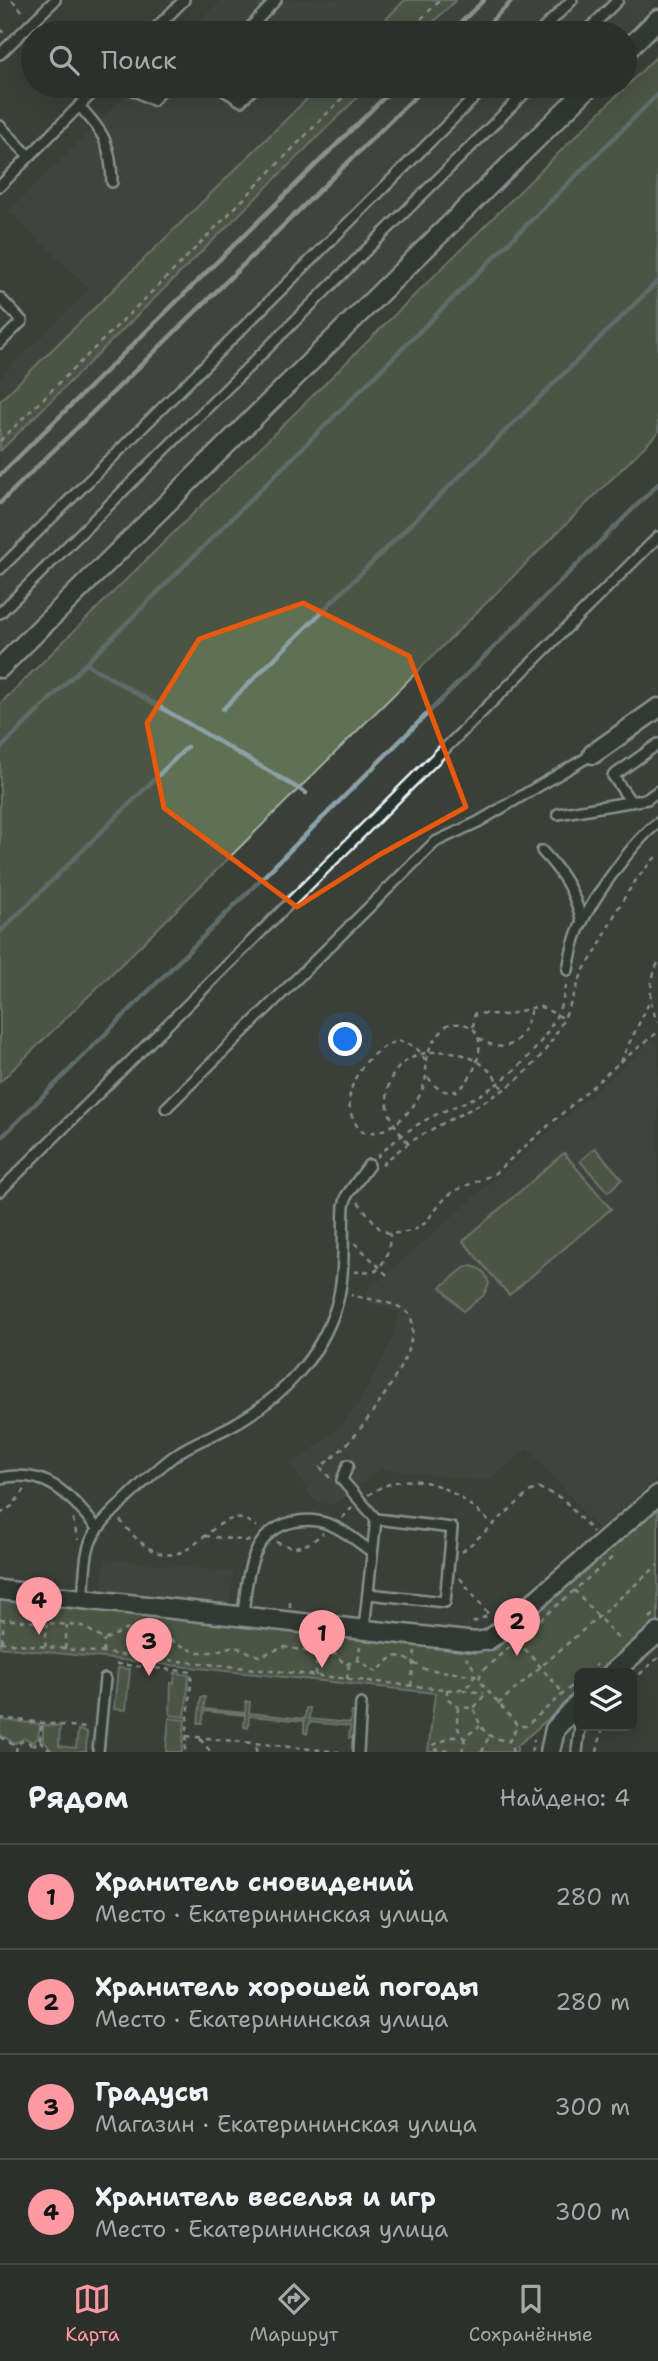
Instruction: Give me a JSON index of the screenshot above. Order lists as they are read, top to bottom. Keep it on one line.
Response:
{"page":{"search":"Поиск","pins":["4","2","1","3"],"heading":["Рядом","Найдено: 4"],"list":[{"mark":"1","name":"Хранитель сновидений","note":"Место · Екатерининская улица","value":"280 m"},{"mark":"2","name":"Хранитель хорошей погоды","note":"Место · Екатерининская улица","value":"280 m"},{"mark":"3","name":"Градусы","note":"Магазин · Екатерининская улица","value":"300 m"},{"mark":"4","name":"Хранитель веселья и игр","note":"Место · Екатерининская улица","value":"300 m"}],"nav":["Карта","Маршрут","Сохранённые"]}}
